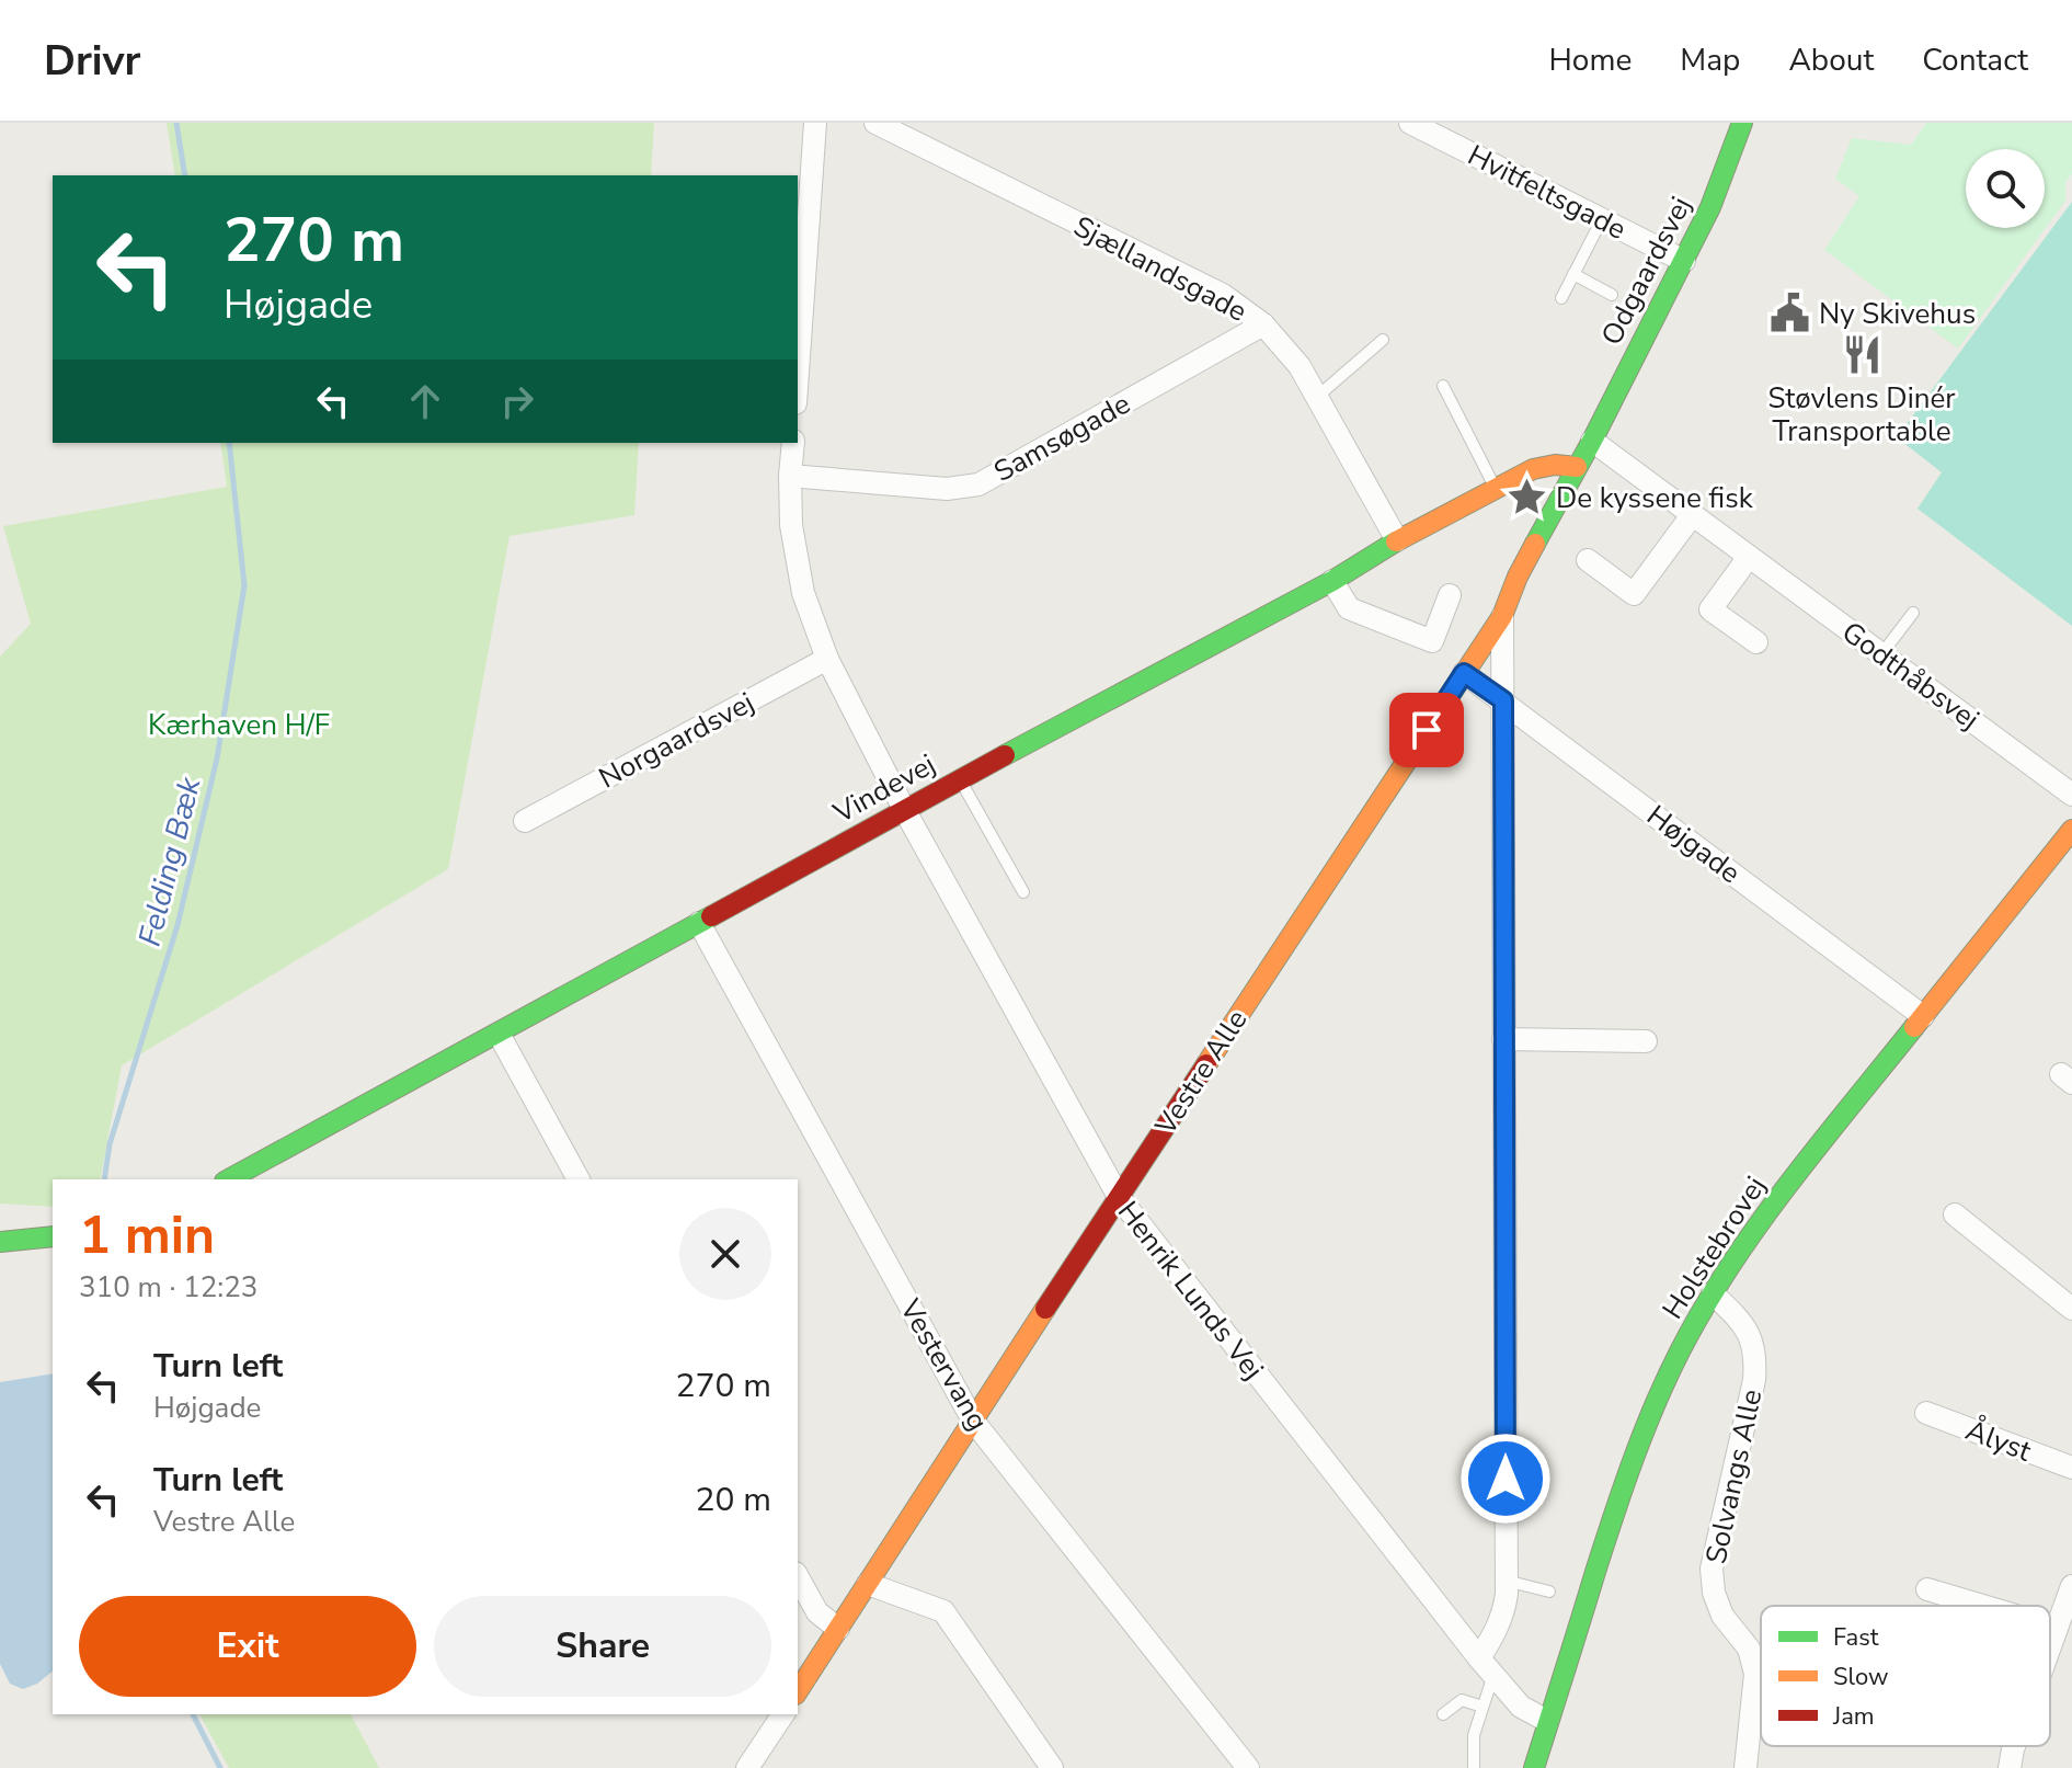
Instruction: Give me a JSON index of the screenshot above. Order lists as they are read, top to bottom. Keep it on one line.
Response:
{"streets":{"street":["Hvitfeltsgade","Sjællandsgade","Odgaardsvej","Samsøgade","Godthåbsvej","Norgaardsvej","Vindevej","Højgade","Vestre Alle","Holstebrovej","Henrik Lunds Vej","Vestervang","Ålyst","Solvangs Alle"]},"crossings":[["Hvitfeltsgade","Odgaardsvej"],["Sjællandsgade","Samsøgade"],["Sjællandsgade","Vindevej"],["Odgaardsvej","Godthåbsvej"],["Odgaardsvej","Vestre Alle"],["Godthåbsvej","Vestre Alle"],["Vindevej","Vestre Alle"],["Vindevej","Henrik Lunds Vej"],["Vindevej","Vestervang"],["Højgade","Vestre Alle"],["Højgade","Holstebrovej"],["Vestre Alle","Henrik Lunds Vej"],["Vestre Alle","Vestervang"],["Holstebrovej","Henrik Lunds Vej"],["Holstebrovej","Solvangs Alle"]],"water":["Felding Bæk"],"parks":["Kærhaven H/F"],"places":{"public building":["Ny Skivehus"],"restaurant":["Støvlens Dinér Transportable"],"place":["De kyssene fisk"]},"legend":["Fast","Slow","Jam"],"page":{"header":"Drivr","nav":["Home","Map","About","Contact"],"turn":["270 m","Højgade"],"heading":["1 min","310 m · 12:23"],"list":[{"name":"Turn left","note":"Højgade","value":"270 m"},{"name":"Turn left","note":"Vestre Alle","value":"20 m"}],"buttons":["Exit","Share"]}}
